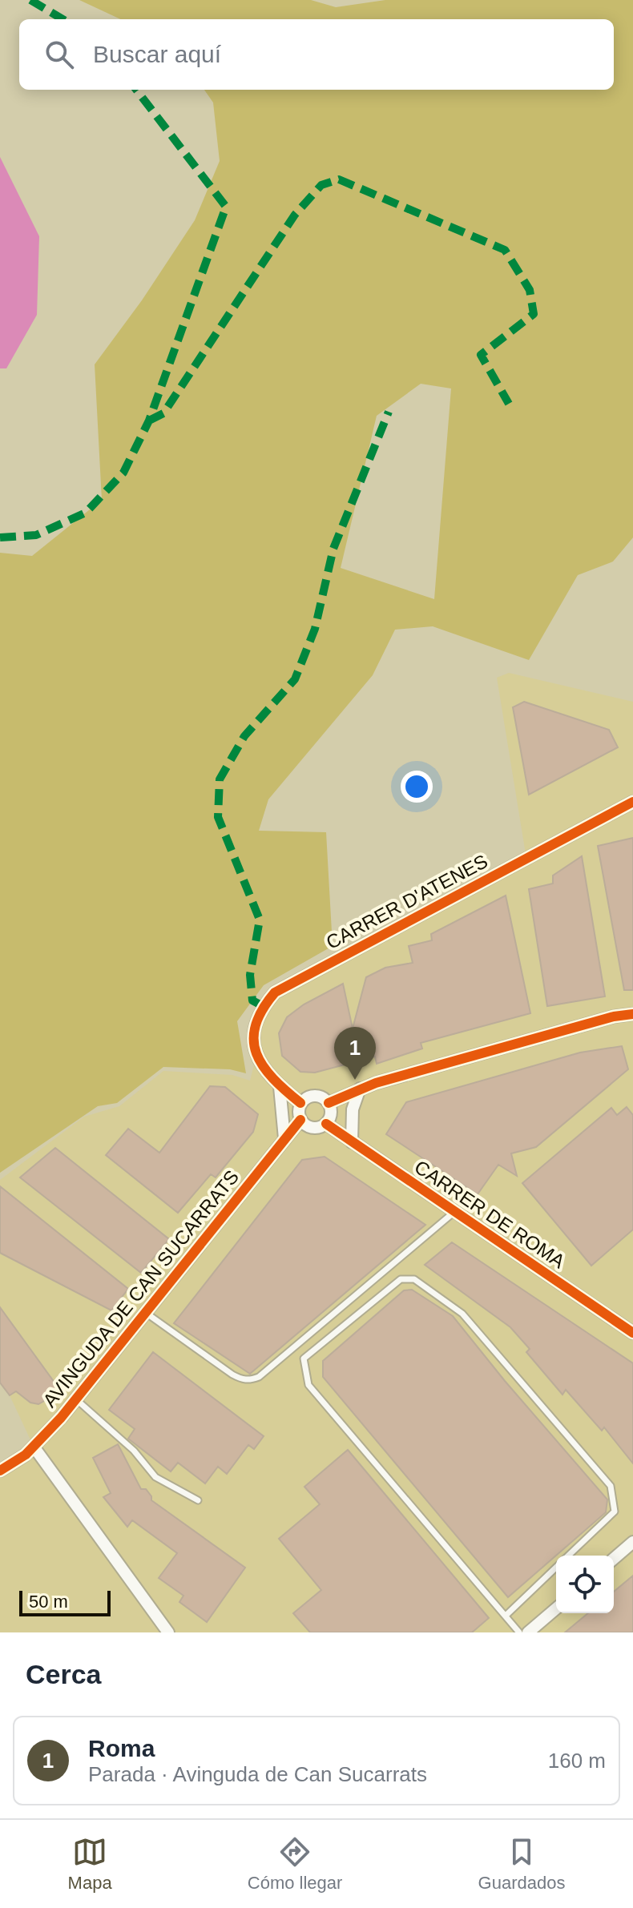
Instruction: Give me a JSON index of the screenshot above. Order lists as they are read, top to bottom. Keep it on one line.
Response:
{"streets":{"street":["CARRER D'ATENES","CARRER DE ROMA","AVINGUDA DE CAN SUCARRATS"]},"crossings":[["CARRER DE ROMA","AVINGUDA DE CAN SUCARRATS"]],"scale_bar":"50 m","page":{"search":"Buscar aquí","pins":"1","scale":"50 m","heading":"Cerca","list":[{"mark":"1","name":"Roma","note":"Parada · Avinguda de Can Sucarrats","value":"160 m"}],"nav":["Mapa","Cómo llegar","Guardados"]}}
